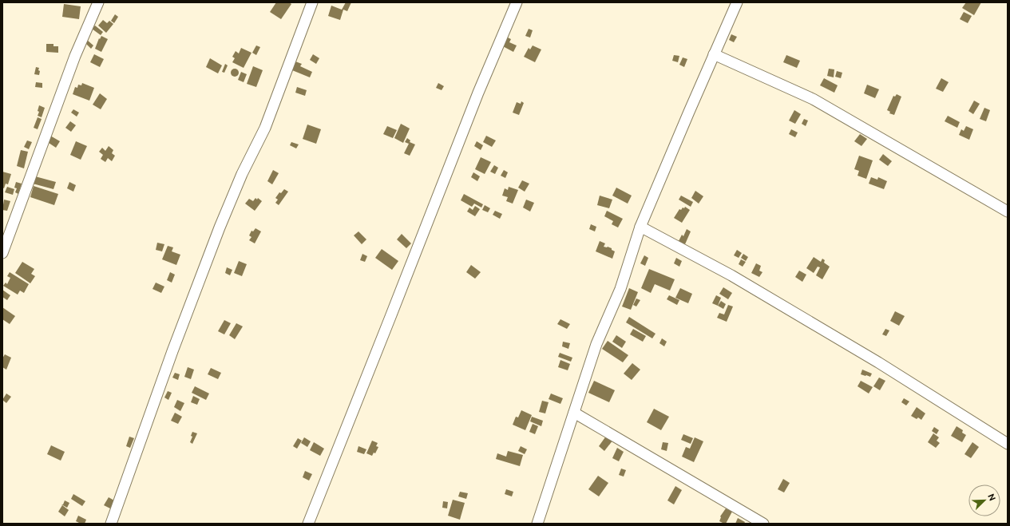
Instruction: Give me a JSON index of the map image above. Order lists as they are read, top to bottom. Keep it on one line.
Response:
{"north":"top right"}
